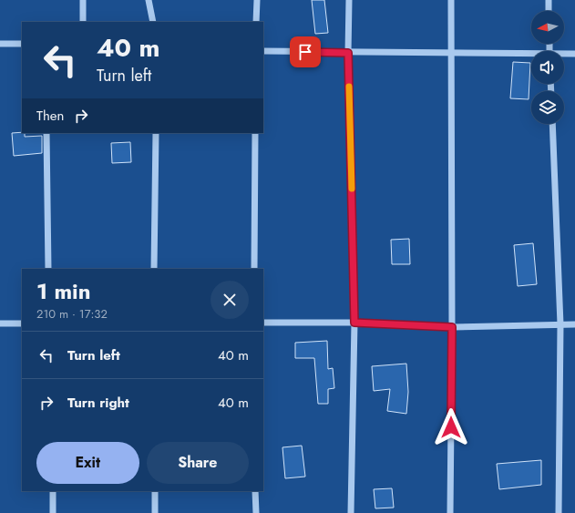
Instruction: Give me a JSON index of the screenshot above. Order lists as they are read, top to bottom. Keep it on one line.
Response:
{"north":"left","page":{"turn":["40 m","Turn left"],"then":"Then","heading":["1 min","210 m · 17:32"],"list":[{"name":"Turn left","value":"40 m"},{"name":"Turn right","value":"40 m"}],"buttons":["Exit","Share"]}}
